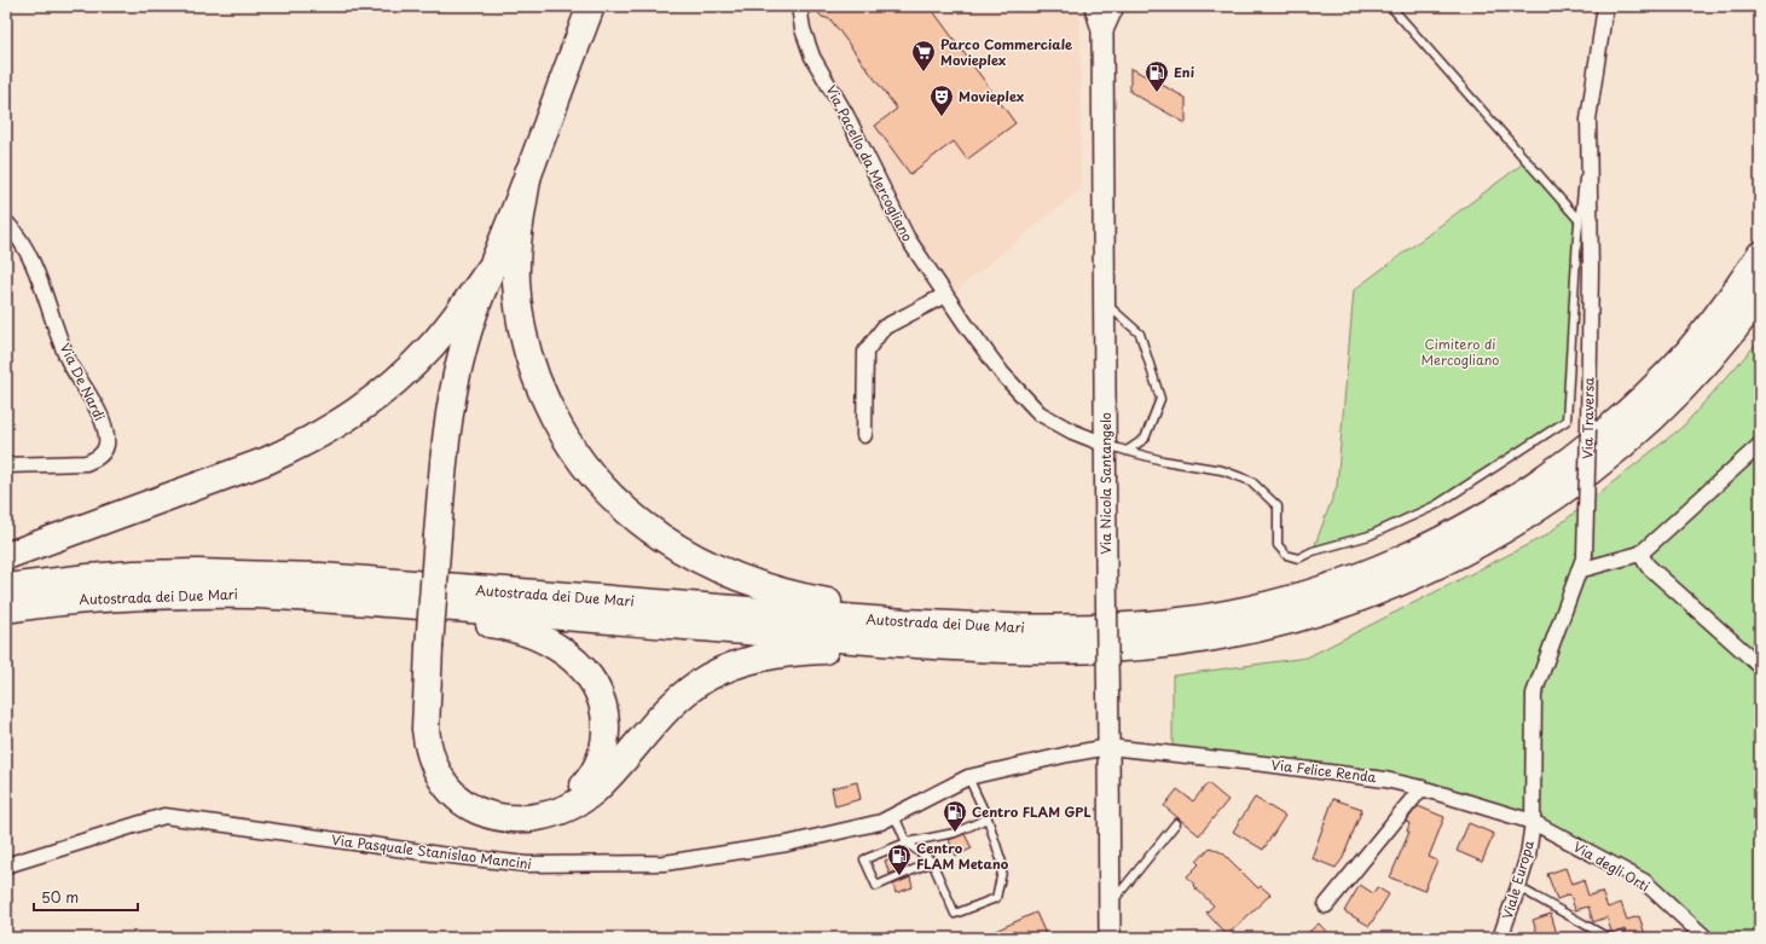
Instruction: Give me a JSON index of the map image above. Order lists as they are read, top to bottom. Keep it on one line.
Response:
{"streets":{"highway":["Autostrada dei Due Mari"],"main road":["Via Nicola Santangelo"],"street":["Via Pacello da Mercogliano","Via De Nardi","Via Traversa","Via Felice Renda","Via Pasquale Stanislao Mancini","Via degli Orti","Viale Europa"]},"crossings":[["Via Pacello da Mercogliano","Via Nicola Santangelo"],["Via Traversa","Via Felice Renda"],["Via Traversa","Via degli Orti"],["Via Traversa","Viale Europa"],["Via Nicola Santangelo","Via Felice Renda"],["Via Nicola Santangelo","Via Pasquale Stanislao Mancini"],["Via Felice Renda","Via Pasquale Stanislao Mancini"],["Via Felice Renda","Via degli Orti"],["Via Felice Renda","Viale Europa"],["Via degli Orti","Viale Europa"]],"parks":["Cimitero di Mercogliano"],"places":{"supermarket":["Parco Commerciale Movieplex"],"fuel station":["Eni","Centro FLAM GPL","Centro FLAM Metano"],"theatre":["Movieplex"]},"scale_bar":"50 m"}
